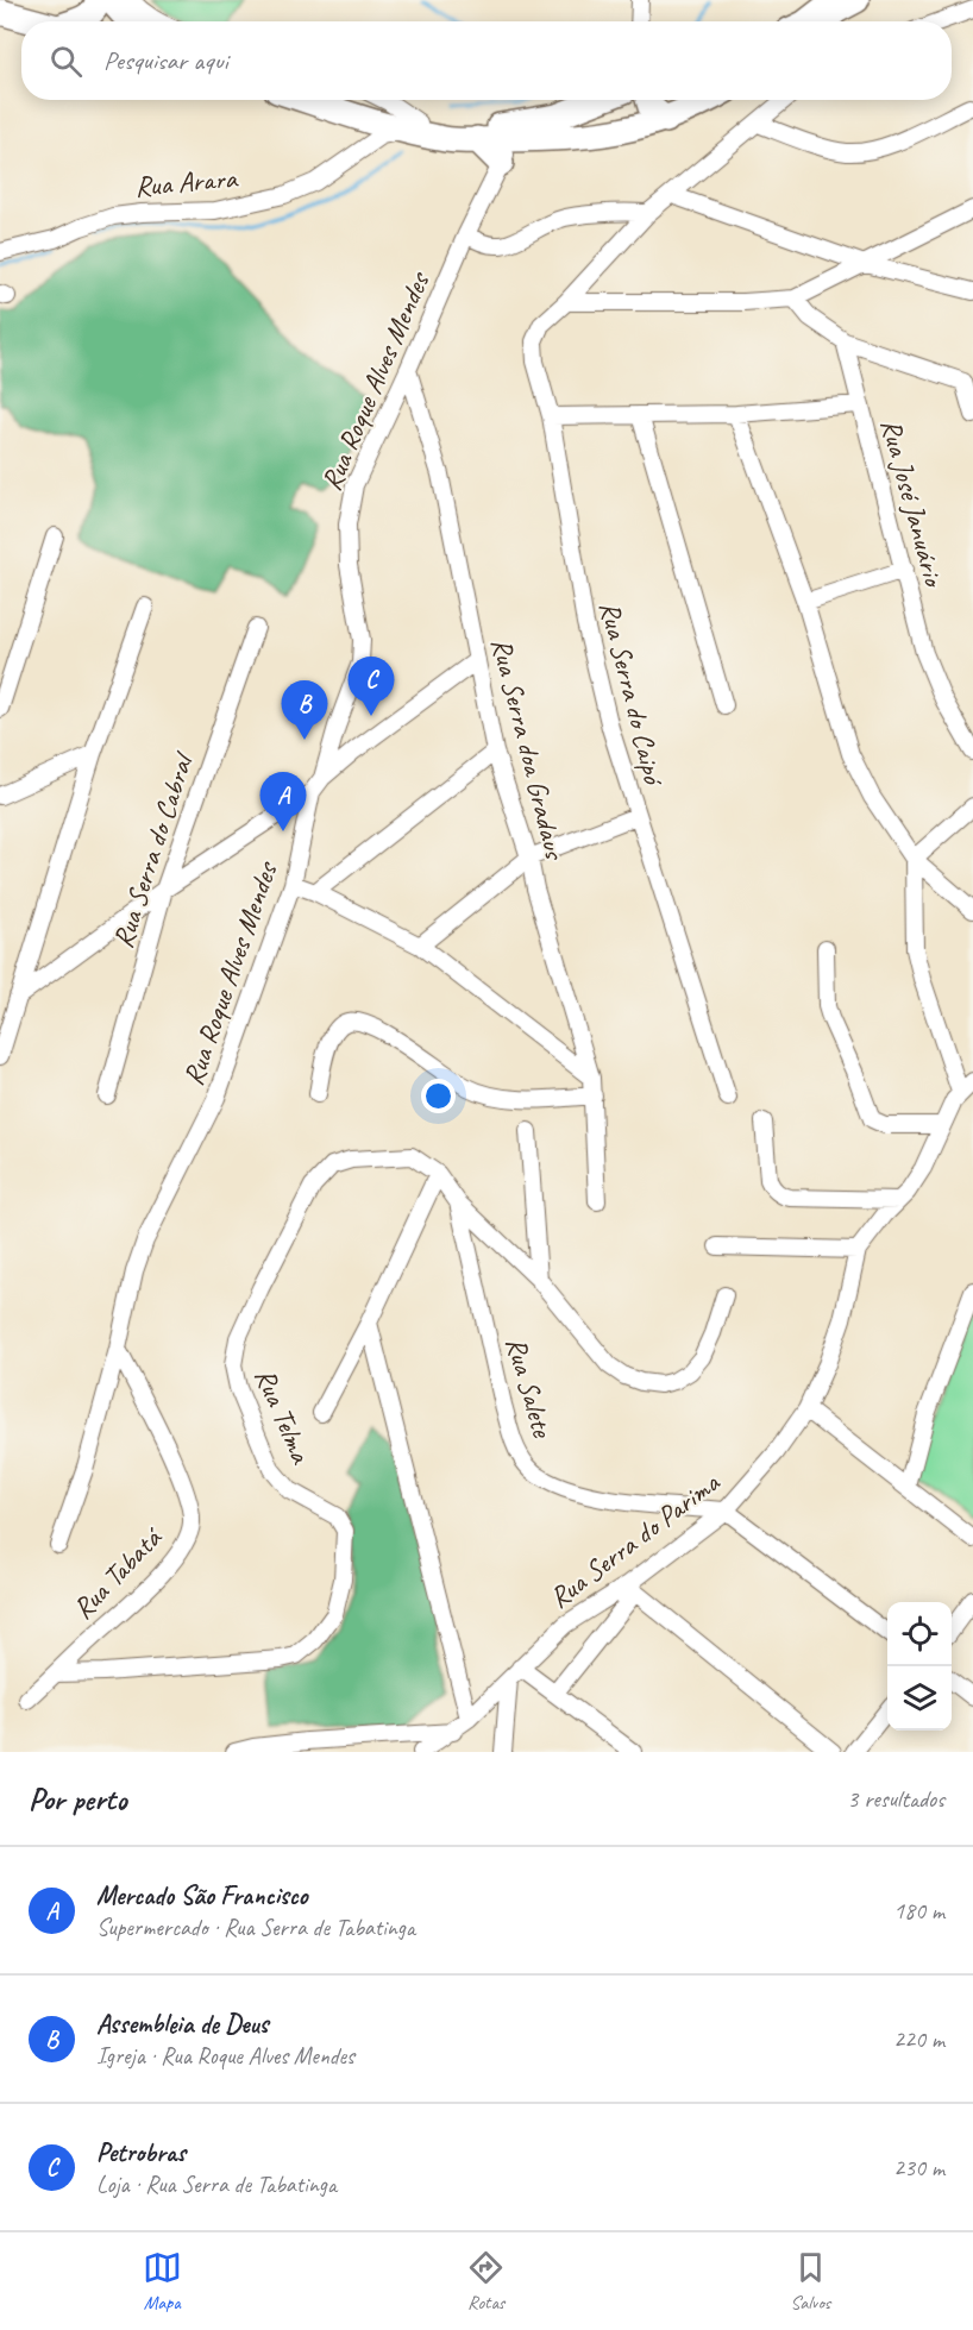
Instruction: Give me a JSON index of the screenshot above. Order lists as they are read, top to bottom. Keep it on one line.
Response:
{"streets":{"street":["Rua Arara","Rua Roque Alves Mendes","Rua José Januário","Rua Serra do Caipó","Rua Serra doa Gradaus","Rua Serra do Cabral","Rua Salete","Rua Telma","Rua Serra do Parima","Rua Tabatá"]},"crossings":[["Rua Roque Alves Mendes","Rua Serra doa Gradaus"],["Rua Roque Alves Mendes","Rua Tabatá"],["Rua Salete","Rua Telma"],["Rua Salete","Rua Serra do Parima"],["Rua Telma","Rua Tabatá"]],"page":{"search":"Pesquisar aqui","pins":["C","B","A"],"heading":["Por perto","3 resultados"],"list":[{"mark":"A","name":"Mercado São Francisco","note":"Supermercado · Rua Serra de Tabatinga","value":"180 m"},{"mark":"B","name":"Assembleia de Deus","note":"Igreja · Rua Roque Alves Mendes","value":"220 m"},{"mark":"C","name":"Petrobras","note":"Loja · Rua Serra de Tabatinga","value":"230 m"}],"nav":["Mapa","Rotas","Salvos"]}}
